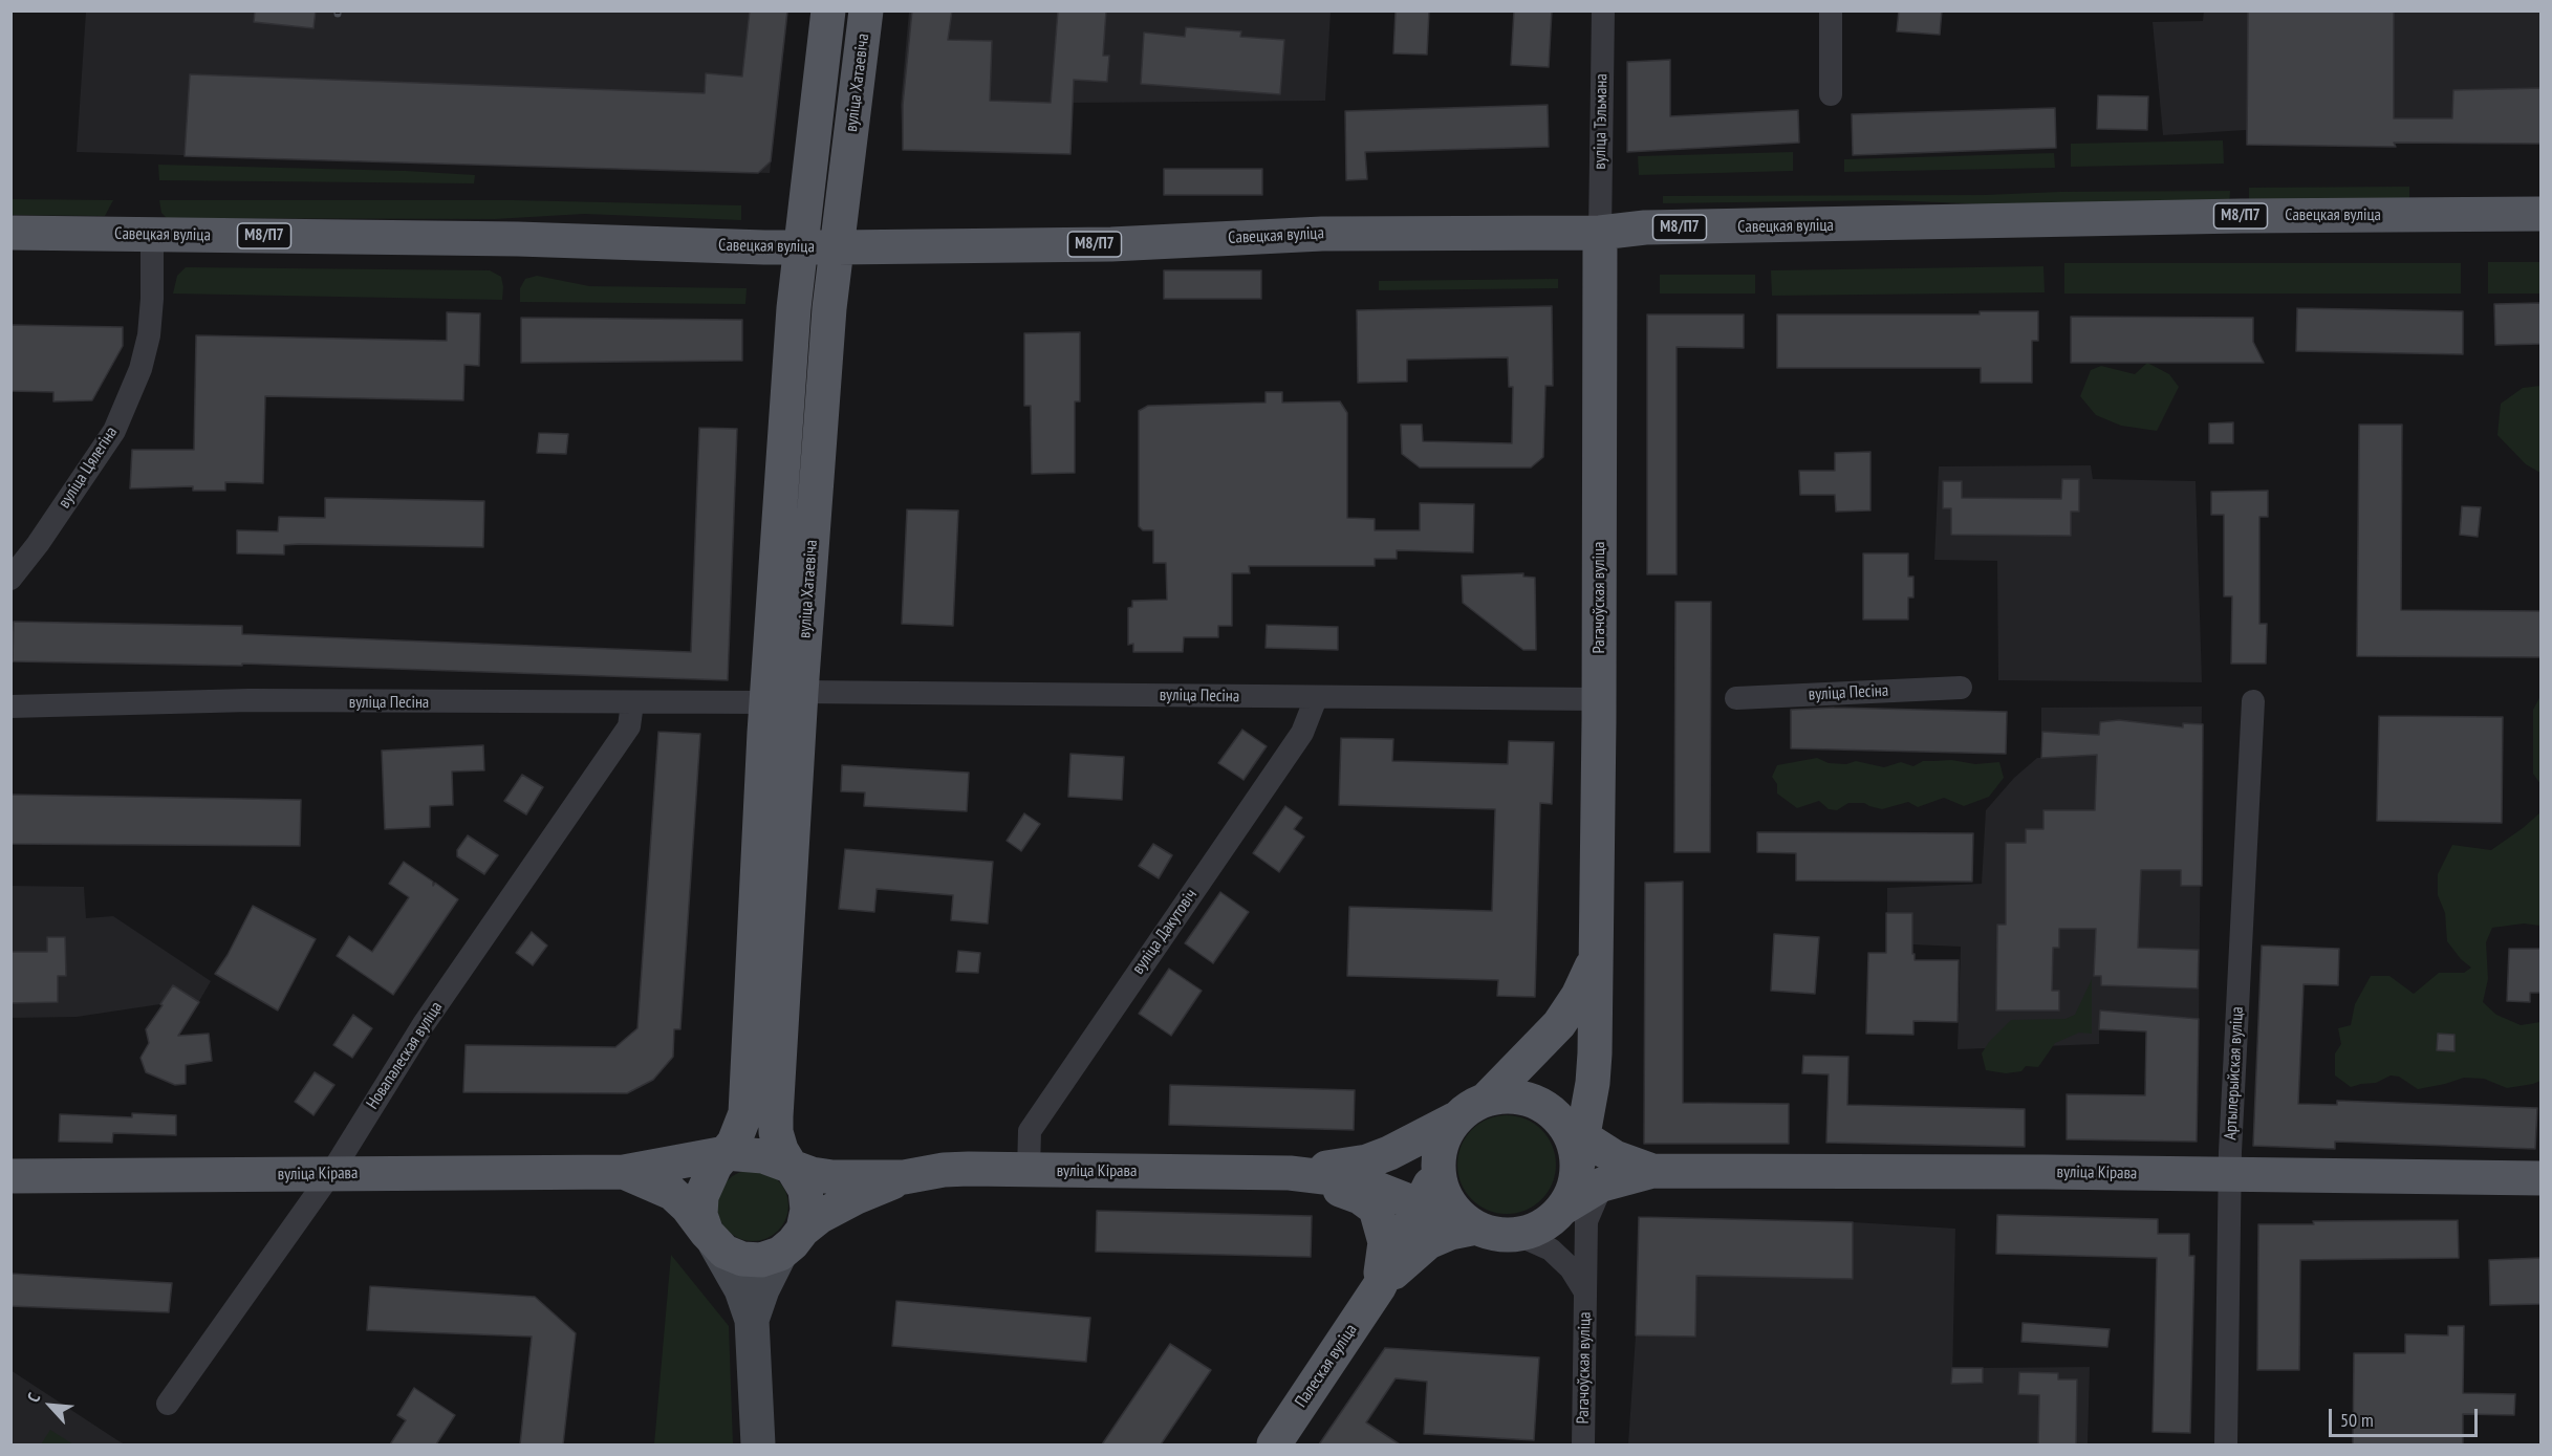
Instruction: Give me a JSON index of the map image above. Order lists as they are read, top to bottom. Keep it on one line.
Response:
{"streets":{"main road":["вуліца Хатаевіча","Савецкая вуліца","М8/П7","Рагачоўская вуліца","вуліца Кірава","Палеская вуліца"],"street":["вуліца Тэльмана","вуліца Цялегіна","вуліца Песіна","вуліца Дакутовіч","Новапалеская вуліца","Артылерыйская вуліца"]},"crossings":[["вуліца Хатаевіча","Савецкая вуліца"],["вуліца Хатаевіча","вуліца Песіна"],["вуліца Хатаевіча","вуліца Кірава"],["вуліца Тэльмана","Савецкая вуліца"],["вуліца Тэльмана","Рагачоўская вуліца"],["Савецкая вуліца","вуліца Цялегіна"],["Савецкая вуліца","Рагачоўская вуліца"],["Рагачоўская вуліца","вуліца Песіна"],["Рагачоўская вуліца","вуліца Кірава"],["Рагачоўская вуліца","Палеская вуліца"],["вуліца Песіна","вуліца Дакутовіч"],["вуліца Песіна","Новапалеская вуліца"],["вуліца Дакутовіч","вуліца Кірава"],["Новапалеская вуліца","вуліца Кірава"],["Артылерыйская вуліца","вуліца Кірава"],["вуліца Кірава","Палеская вуліца"]],"scale_bar":"50 m","north":"top left"}
